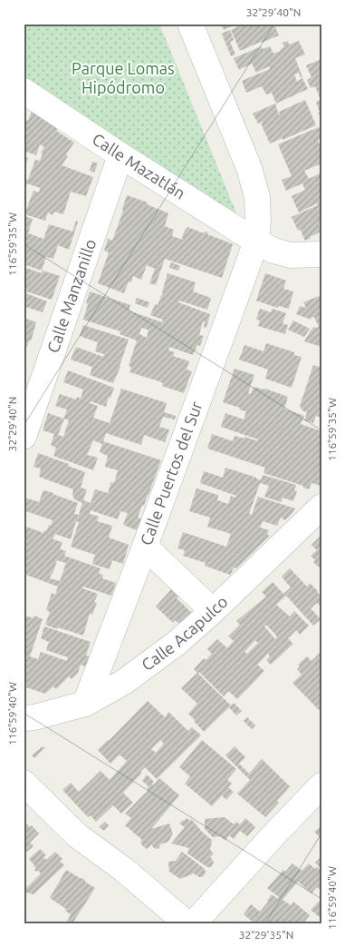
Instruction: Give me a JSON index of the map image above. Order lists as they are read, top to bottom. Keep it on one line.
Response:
{"streets":{"street":["Calle Mazatlán","Calle Manzanillo","Calle Puertos del Sur","Calle Acapulco"]},"crossings":[["Calle Mazatlán","Calle Manzanillo"],["Calle Mazatlán","Calle Puertos del Sur"],["Calle Puertos del Sur","Calle Acapulco"]],"parks":["Parque Lomas Hipódromo"],"coordinates":["32°29'40\"N","116°59'35\"W","116°59'40\"W","32°29'35\"N"]}
